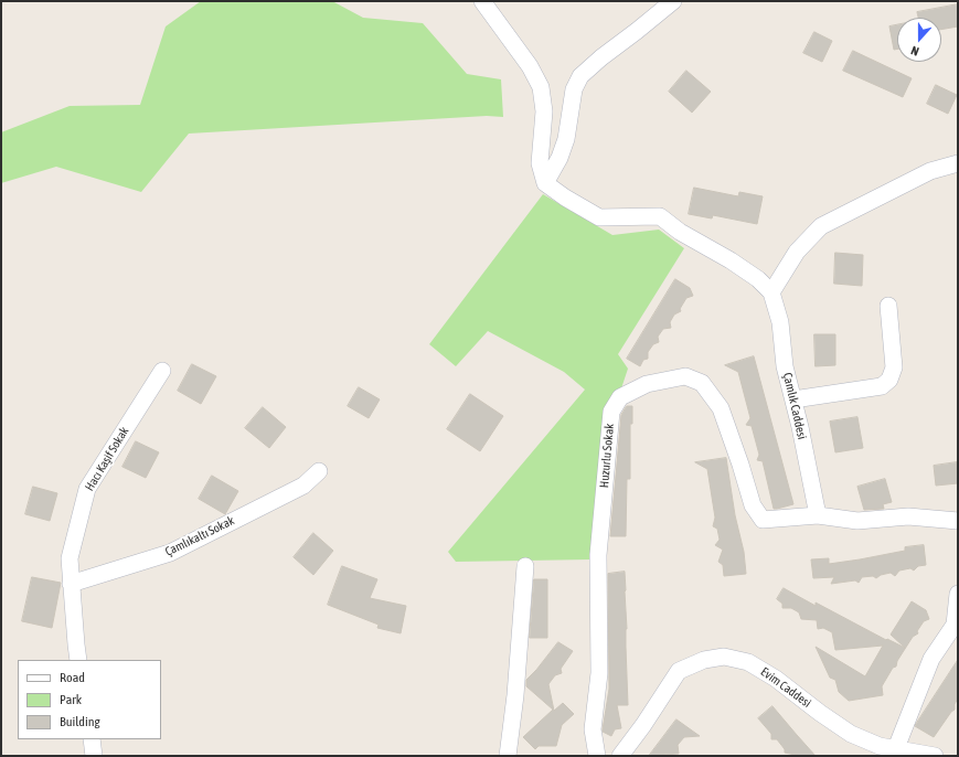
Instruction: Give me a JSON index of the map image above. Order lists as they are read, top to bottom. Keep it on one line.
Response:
{"streets":{"street":["Çamlık Caddesi","Huzurlu Sokak","Hacı Kaşif Sokak","Çamlıkaltı Sokak","Evim Caddesi"]},"crossings":[["Çamlık Caddesi","Huzurlu Sokak"],["Hacı Kaşif Sokak","Çamlıkaltı Sokak"]],"legend":["Road","Park","Building"],"north":"bottom"}
